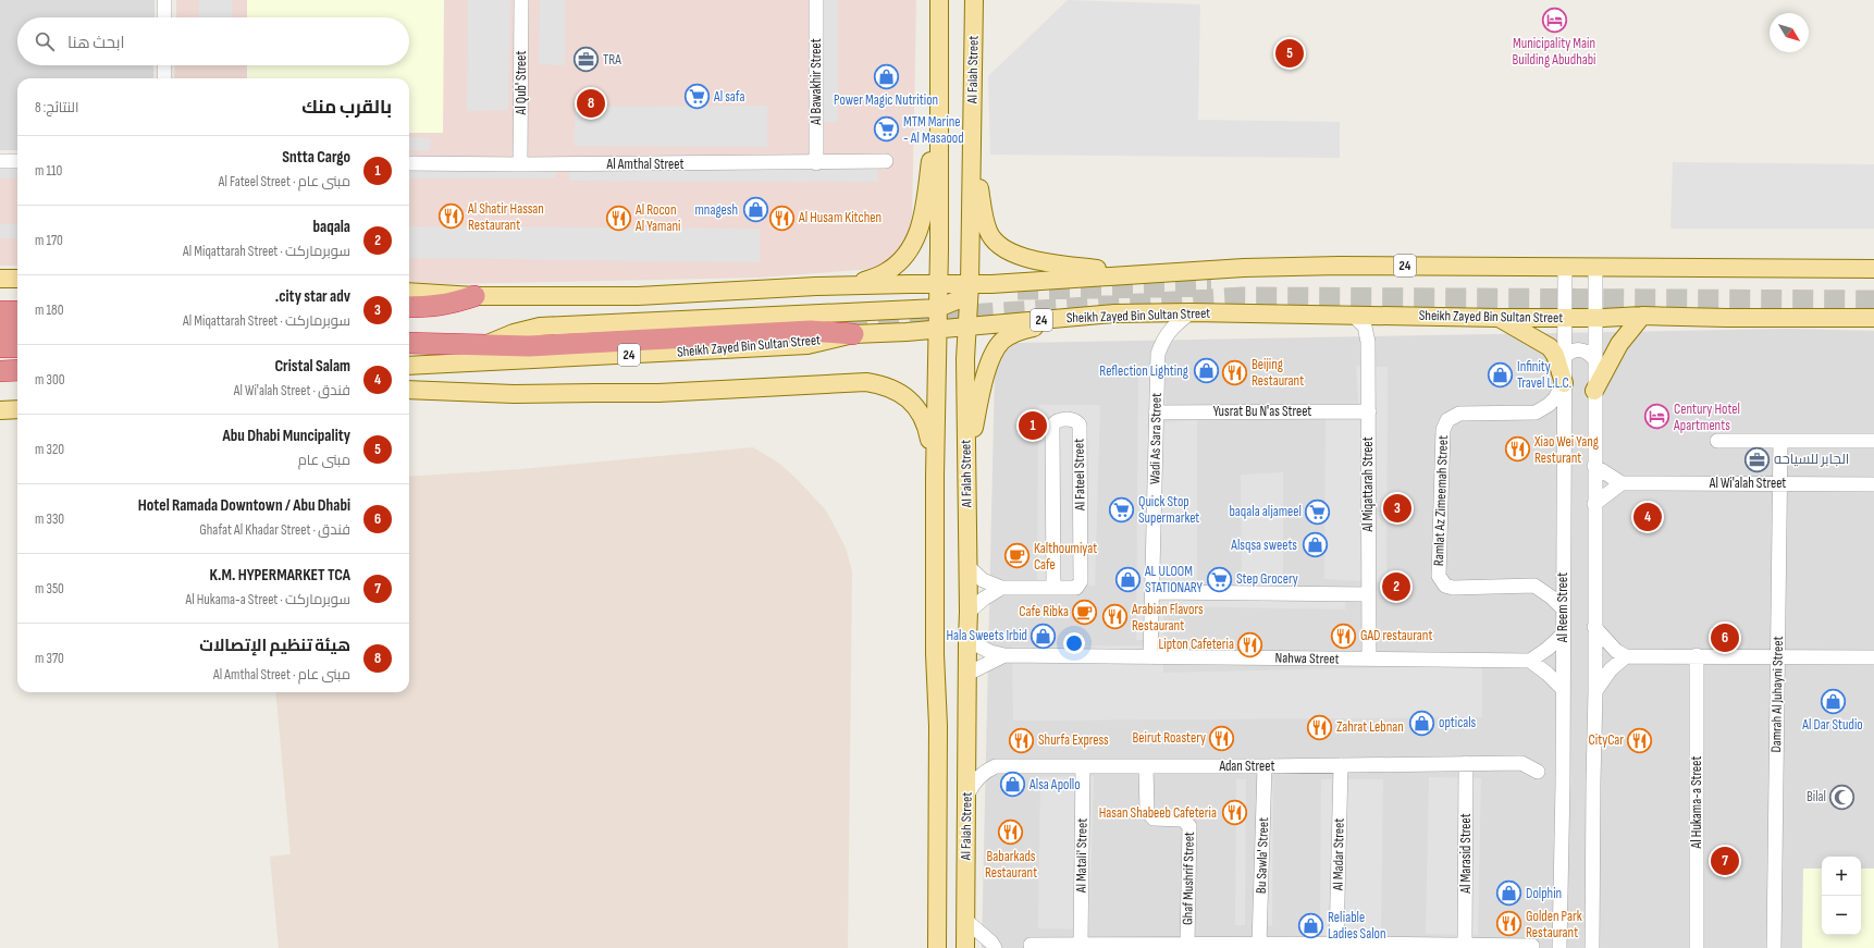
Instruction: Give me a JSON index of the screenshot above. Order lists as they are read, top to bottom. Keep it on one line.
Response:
{"streets":{"main road":["Al Falah Street","24","Sheikh Zayed Bin Sultan Street"],"street":["Al Bawakhir Street","Al Qub' Street","Al Amthal Street","Yusrat Bu N'as Street","Wadi As Sara Street","Al Fateel Street","Al Wi'alah Street","Al Miqattarah Street","Ramlat Az Zimeemah Street","Al Reem Street","Nahwa Street","Damrah Al Juhayni Street","Adan Street","Al Hukama-a Street","Al Marasid Street","Al Madar Street","Al Matali' Street","Bu Sawla' Street","Ghaf Mushrif Street"]},"crossings":[["Al Falah Street","24"],["Al Falah Street","Sheikh Zayed Bin Sultan Street"],["Al Falah Street","Al Fateel Street"],["Al Falah Street","Nahwa Street"],["Al Falah Street","Adan Street"],["Al Bawakhir Street","Al Amthal Street"],["Al Qub' Street","Al Amthal Street"],["24","Al Reem Street"],["Sheikh Zayed Bin Sultan Street","Wadi As Sara Street"],["Sheikh Zayed Bin Sultan Street","Al Miqattarah Street"],["Sheikh Zayed Bin Sultan Street","Al Reem Street"],["Yusrat Bu N'as Street","Wadi As Sara Street"],["Yusrat Bu N'as Street","Al Miqattarah Street"],["Wadi As Sara Street","Nahwa Street"],["Al Wi'alah Street","Damrah Al Juhayni Street"],["Al Miqattarah Street","Nahwa Street"],["Ramlat Az Zimeemah Street","Al Reem Street"],["Adan Street","Al Marasid Street"],["Adan Street","Al Madar Street"],["Adan Street","Al Matali' Street"],["Adan Street","Bu Sawla' Street"],["Adan Street","Ghaf Mushrif Street"]],"places":{"hotel":["Municipality Main Building Abudhabi","Century Hotel Apartments"],"office":["TRA","الجابر للسياحه"],"shop":["Power Magic Nutrition","mnagesh","Reflection Lighting","Infinity Travel L.L.C.","Alsqsa sweets","AL ULOOM STATIONARY","Hala Sweets Irbid","Al Dar Studio","opticals","Alsa Apollo","Dolphin","Reliable Ladies Salon"],"supermarket":["Al safa","MTM Marine - Al Masaood","Quick Stop Supermarket","baqala aljameel","Step Grocery"],"restaurant":["Al Shatir Hassan Restaurant","Al Rocon Al Yamani","Al Husam Kitchen","Beijing Restaurant","Xiao Wei Yang Resturant","Arabian Flavors Restaurant","GAD restaurant","Lipton Cafeteria","Zahrat Lebnan","Beirut Roastery","Shurfa Express","CityCar","Hasan Shabeeb Cafeteria","Babarkads Restaurant","Golden Park Restaurant"],"cafe":["Kalthoumiyat Cafe","Cafe Ribka"],"mosque":["Bilal"]},"north":"bottom right","page":{"search":"ابحث هنا","pins":["5","8","1","3","4","2","6","7"],"heading":["بالقرب منك","النتائج: 8"],"list":[{"mark":"1","name":"Sntta Cargo","note":"مبنى عام · Al Fateel Street","value":"110 m"},{"mark":"2","name":"baqala","note":"سوبرماركت · Al Miqattarah Street","value":"170 m"},{"mark":"3","name":"city star adv.","note":"سوبرماركت · Al Miqattarah Street","value":"180 m"},{"mark":"4","name":"Cristal Salam","note":"فندق · Al Wi'alah Street","value":"300 m"},{"mark":"5","name":"Abu Dhabi Muncipality","note":"مبنى عام","value":"320 m"},{"mark":"6","name":"Hotel Ramada Downtown / Abu Dhabi","note":"فندق · Ghafat Al Khadar Street","value":"330 m"},{"mark":"7","name":"K.M. HYPERMARKET TCA","note":"سوبرماركت · Al Hukama-a Street","value":"350 m"},{"mark":"8","name":"هيئة تنظيم الإتصالات","note":"مبنى عام · Al Amthal Street","value":"370 m"}],"map_buttons":["+","−"]}}
